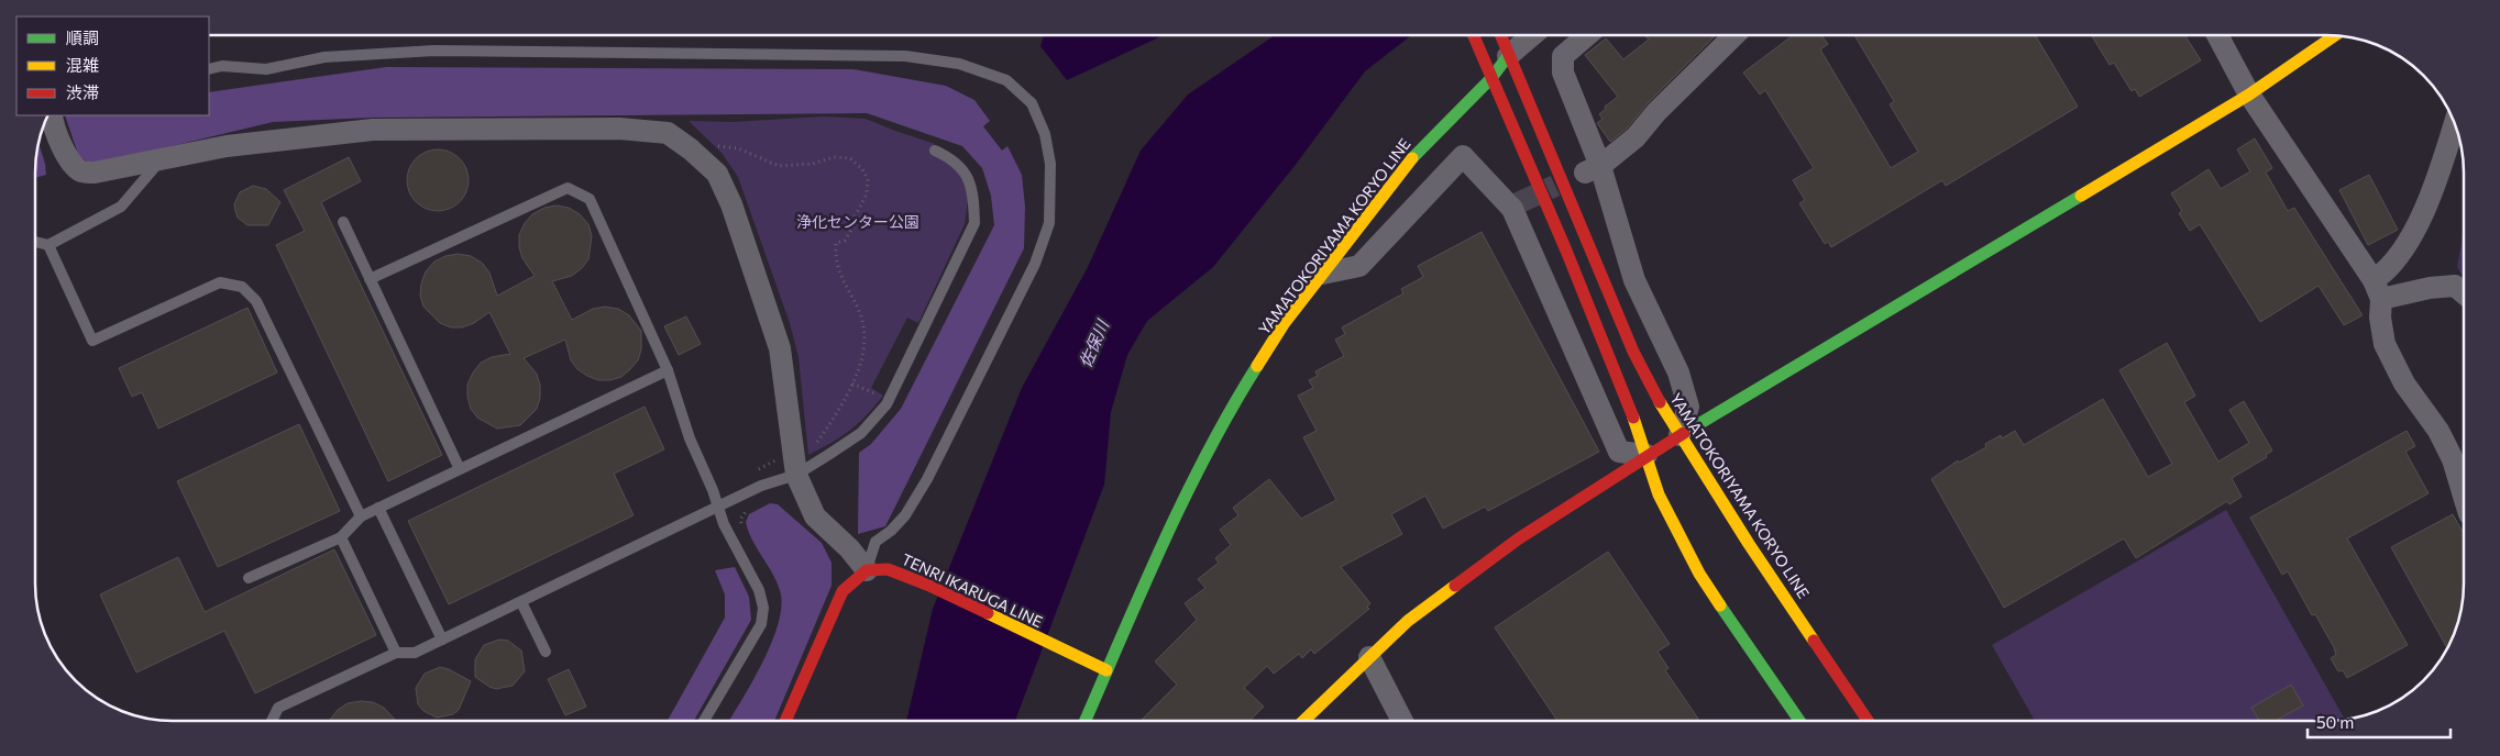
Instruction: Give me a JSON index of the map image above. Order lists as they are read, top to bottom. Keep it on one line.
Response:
{"streets":{"main road":["YAMATOKORIYAMA KORYO LINE","TENRI IKARUGA LINE"]},"crossings":[["YAMATOKORIYAMA KORYO LINE","TENRI IKARUGA LINE"]],"water":["佐保川"],"parks":["浄化センター公園"],"legend":["順調","混雑","渋滞"],"scale_bar":"50 m"}
